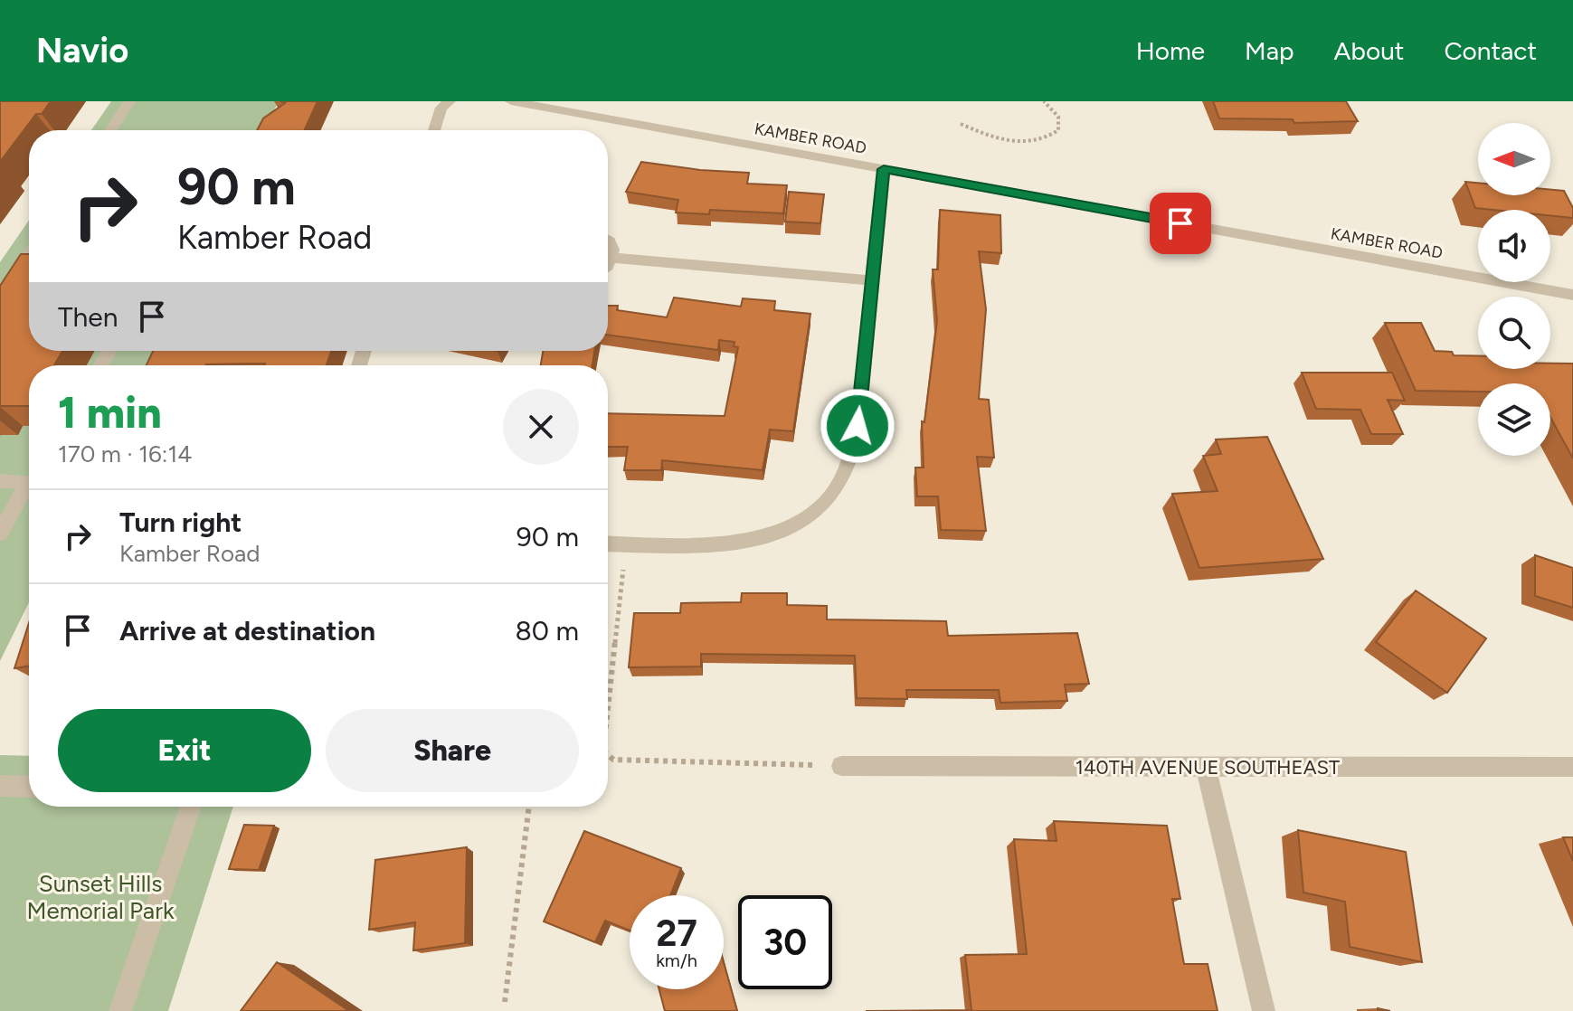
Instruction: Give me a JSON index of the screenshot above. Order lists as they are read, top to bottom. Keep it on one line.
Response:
{"streets":{"street":["KAMBER ROAD","140TH AVENUE SOUTHEAST"]},"parks":["Sunset Hills Memorial Park"],"north":"left","page":{"header":"Navio","nav":["Home","Map","About","Contact"],"turn":["90 m","Kamber Road"],"then":"Then","heading":["1 min","170 m · 16:14"],"list":[{"name":"Turn right","note":"Kamber Road","value":"90 m"},{"name":"Arrive at destination","value":"80 m"}],"buttons":["Exit","Share"],"speed":"27 km/h","limit":"30"}}
